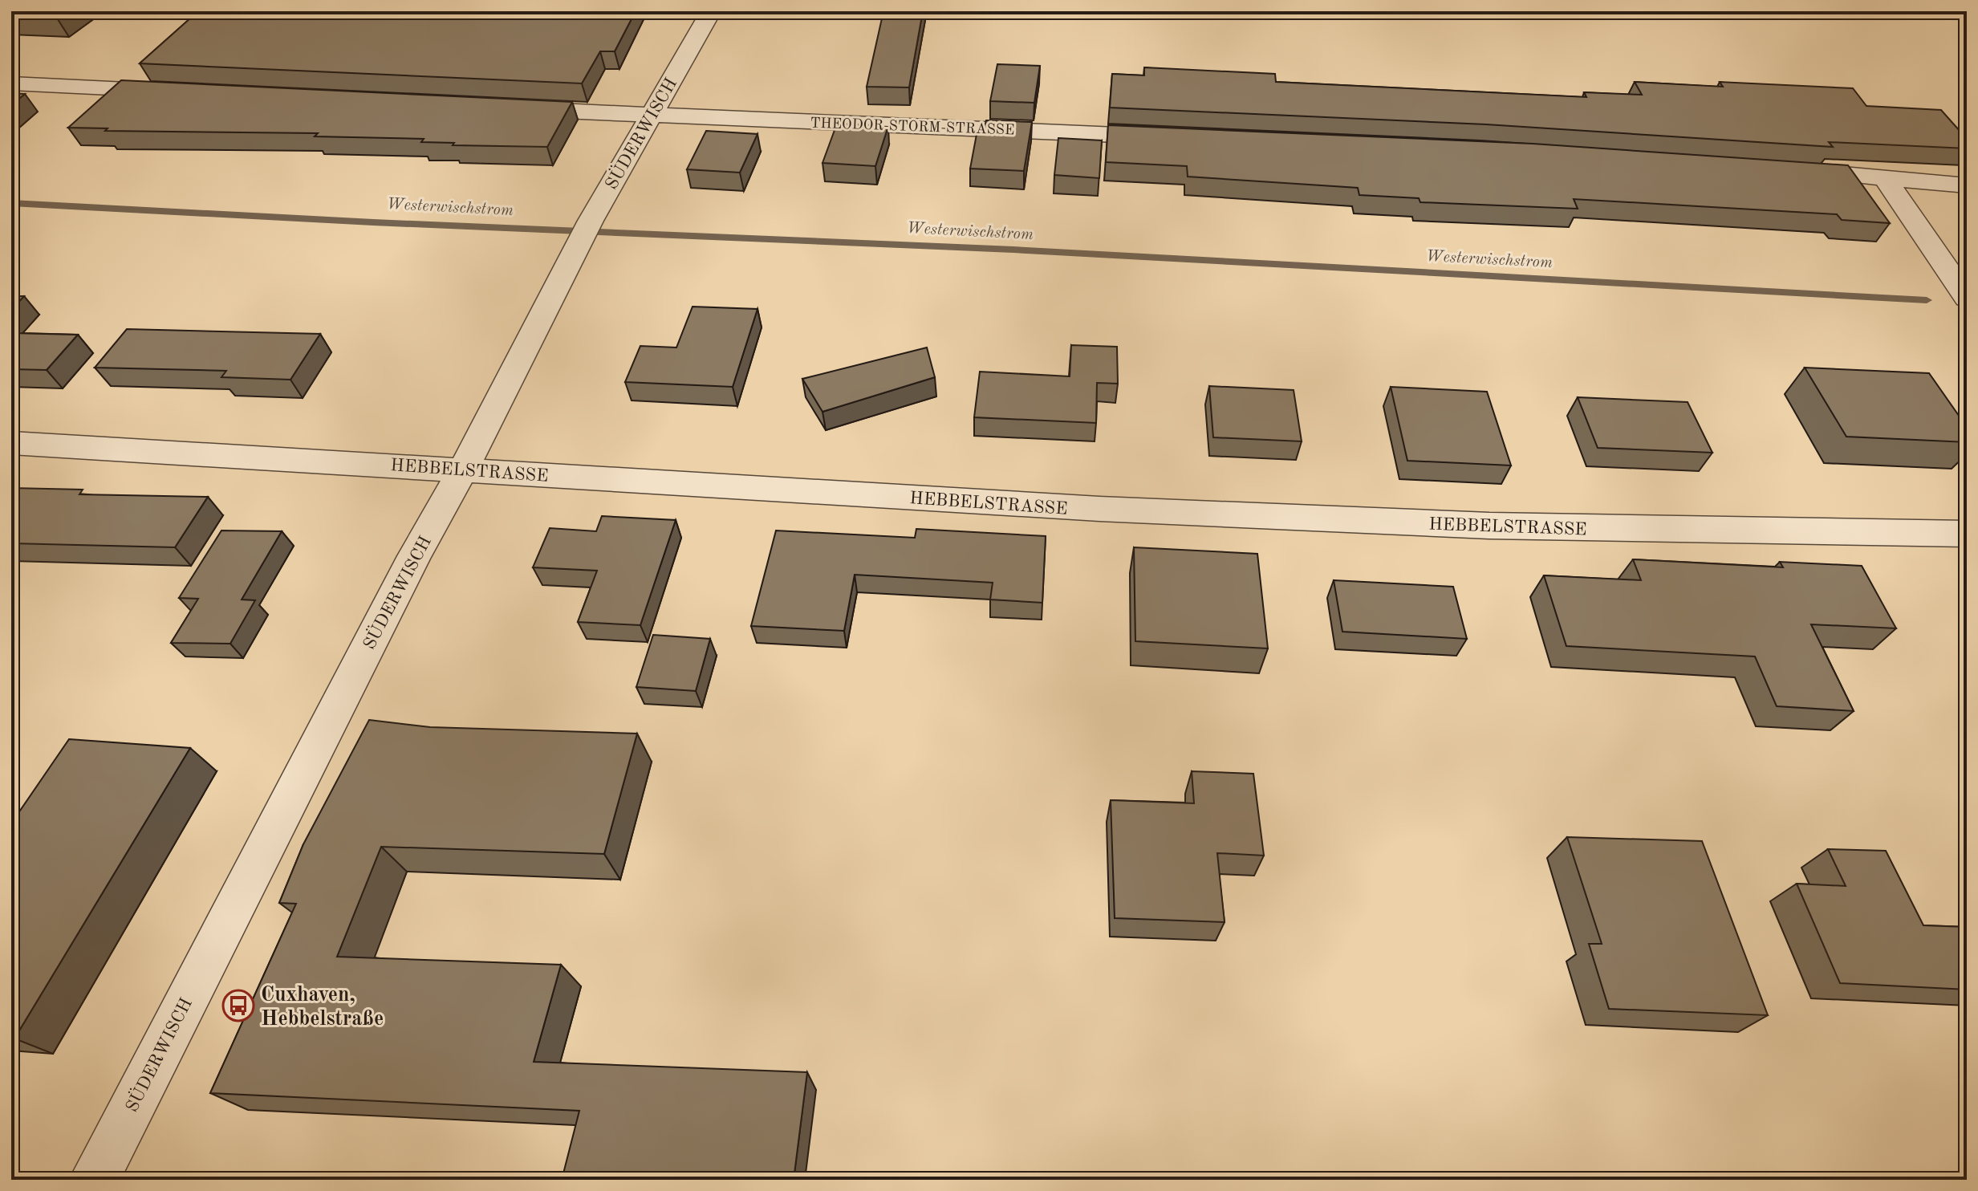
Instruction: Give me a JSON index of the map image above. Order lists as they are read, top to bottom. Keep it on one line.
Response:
{"streets":{"street":["THEODOR-STORM-STRASSE","SÜDERWISCH","HEBBELSTRASSE"]},"crossings":[["THEODOR-STORM-STRASSE","SÜDERWISCH"],["SÜDERWISCH","HEBBELSTRASSE"]],"water":["Westerwischstrom"],"places":{"bus stop":["Cuxhaven, Hebbelstraße"]}}
